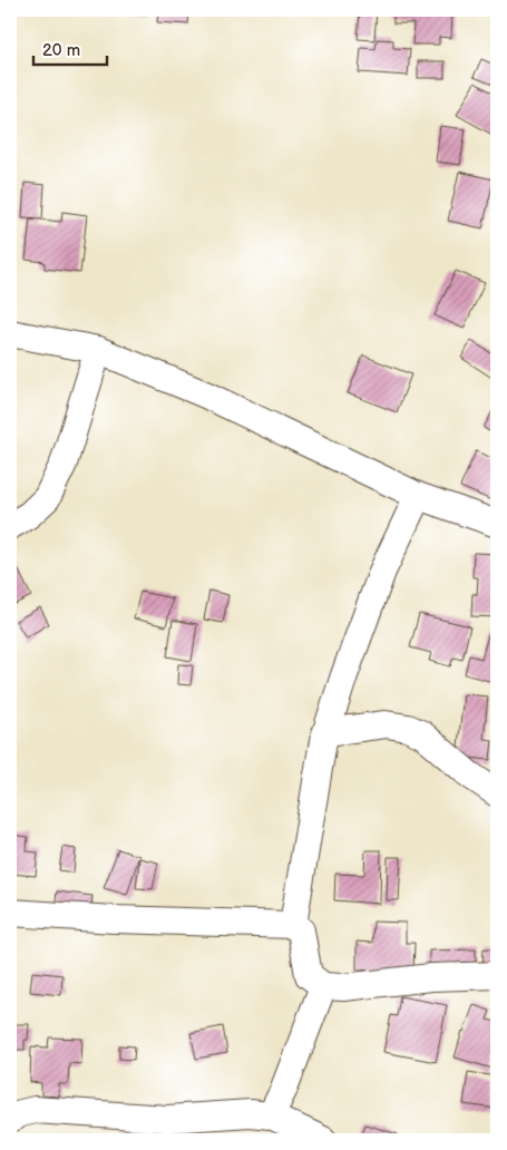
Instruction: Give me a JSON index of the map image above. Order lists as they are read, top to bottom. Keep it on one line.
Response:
{"scale_bar":"20 m"}
